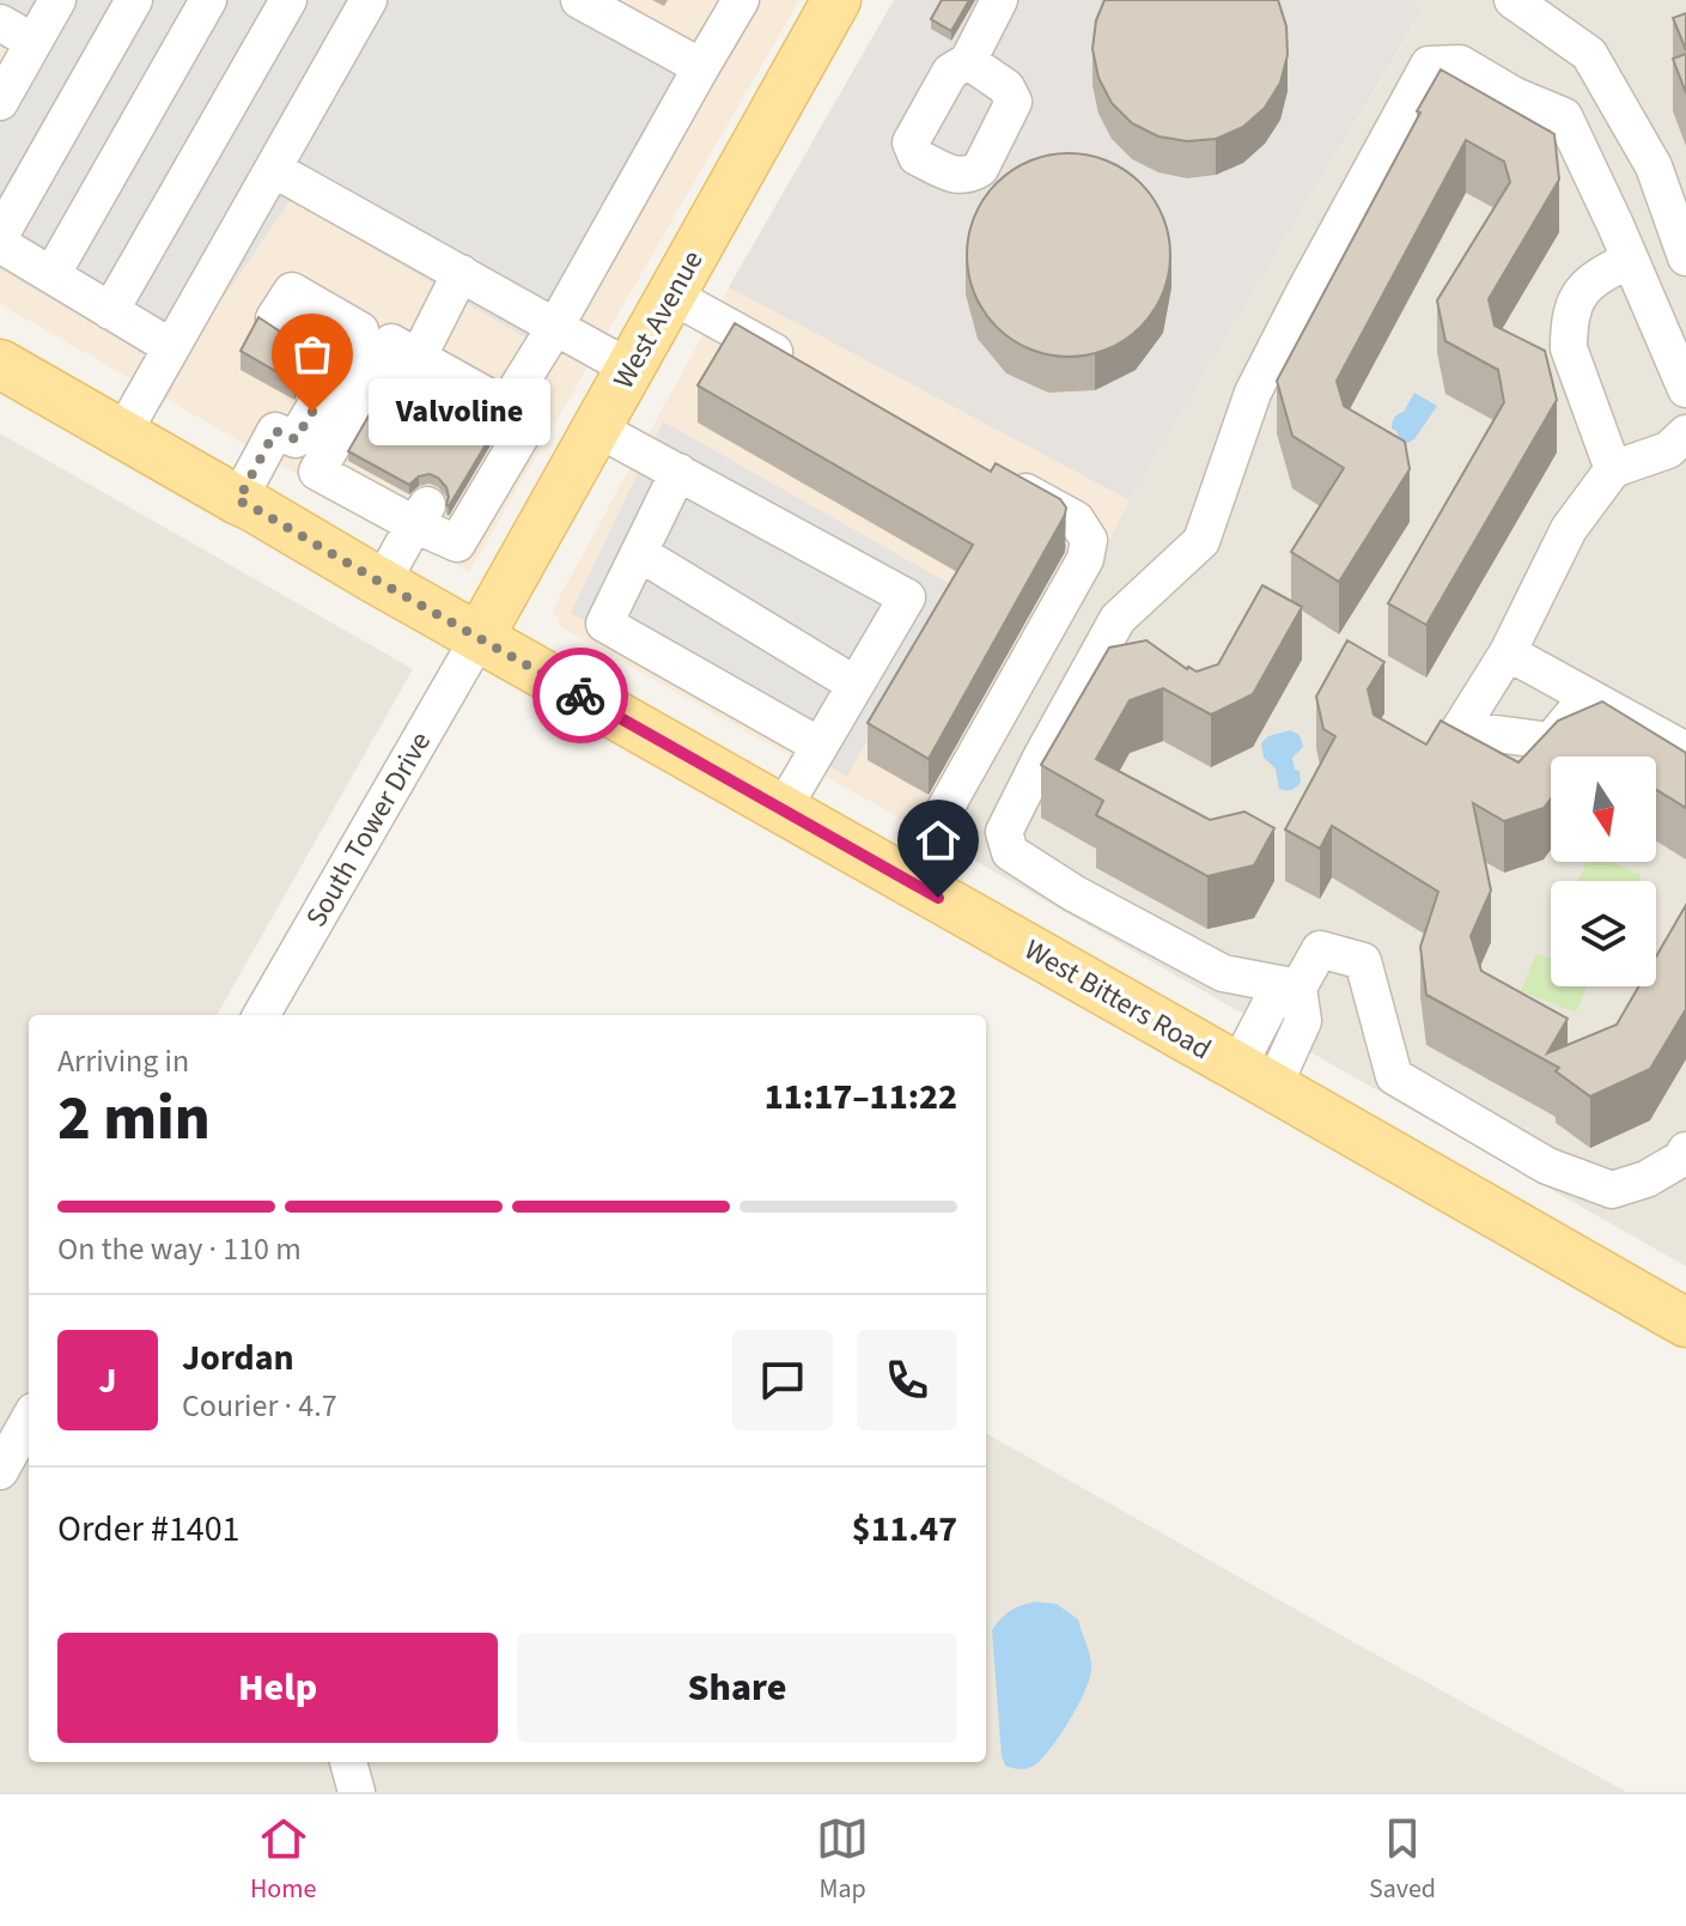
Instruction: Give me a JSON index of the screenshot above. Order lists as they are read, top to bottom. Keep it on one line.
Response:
{"streets":{"main road":["West Avenue","West Bitters Road"],"street":["South Tower Drive"]},"crossings":[["West Avenue","South Tower Drive"],["West Avenue","West Bitters Road"],["South Tower Drive","West Bitters Road"]],"places":["Valvoline"],"north":"bottom","page":{"bubble":"Valvoline","heading":["2 min","Arriving in","11:17–11:22"],"panel":["Jordan","Courier · 4.7","Order #1401","$11.47"],"bar":"On the way · 110 m","round":"J","buttons":["Help","Share"],"tabs":["Home","Map","Saved"]}}
